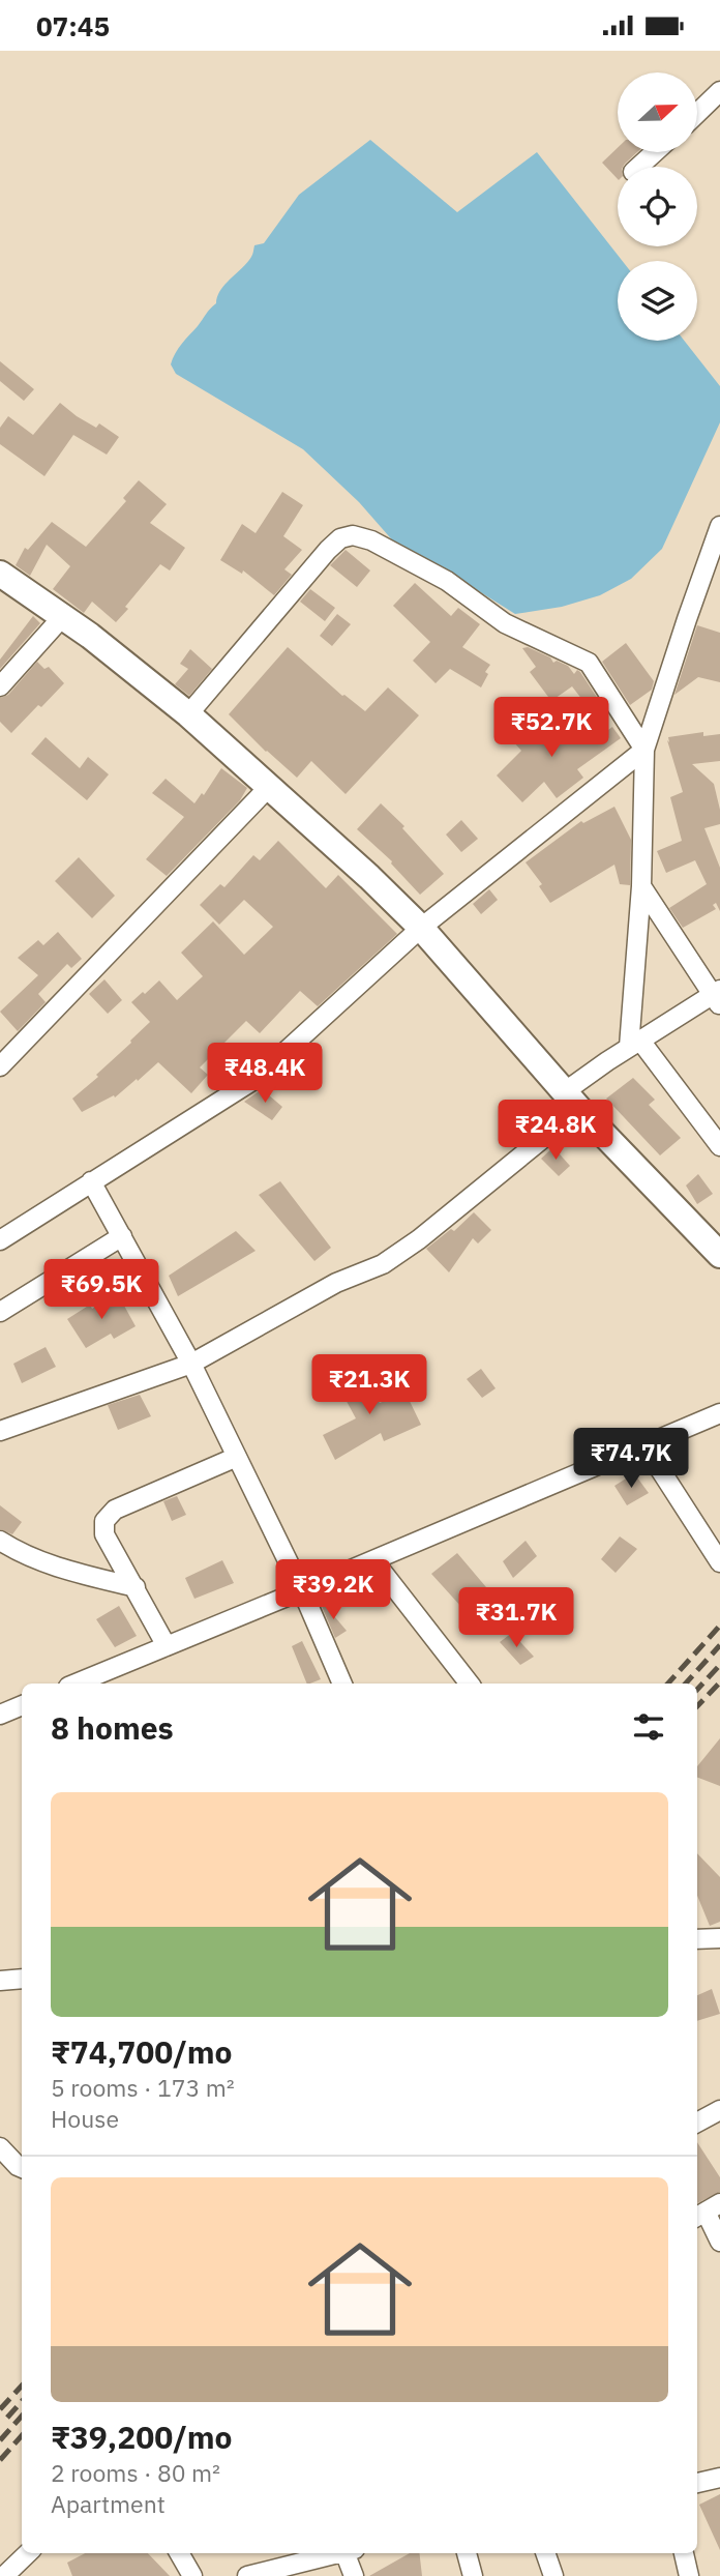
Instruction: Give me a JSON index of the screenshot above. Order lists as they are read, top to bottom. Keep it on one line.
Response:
{"north":"right","page":{"status":"07:45","price":["₹52.7K","₹48.4K","₹24.8K","₹69.5K","₹21.3K","₹74.7K","₹39.2K","₹31.7K"],"heading":"8 homes","list":[{"name":"₹74,700/mo","note":"5 rooms · 173 m² · House"},{"name":"₹39,200/mo","note":"2 rooms · 80 m² · Apartment"}]}}
